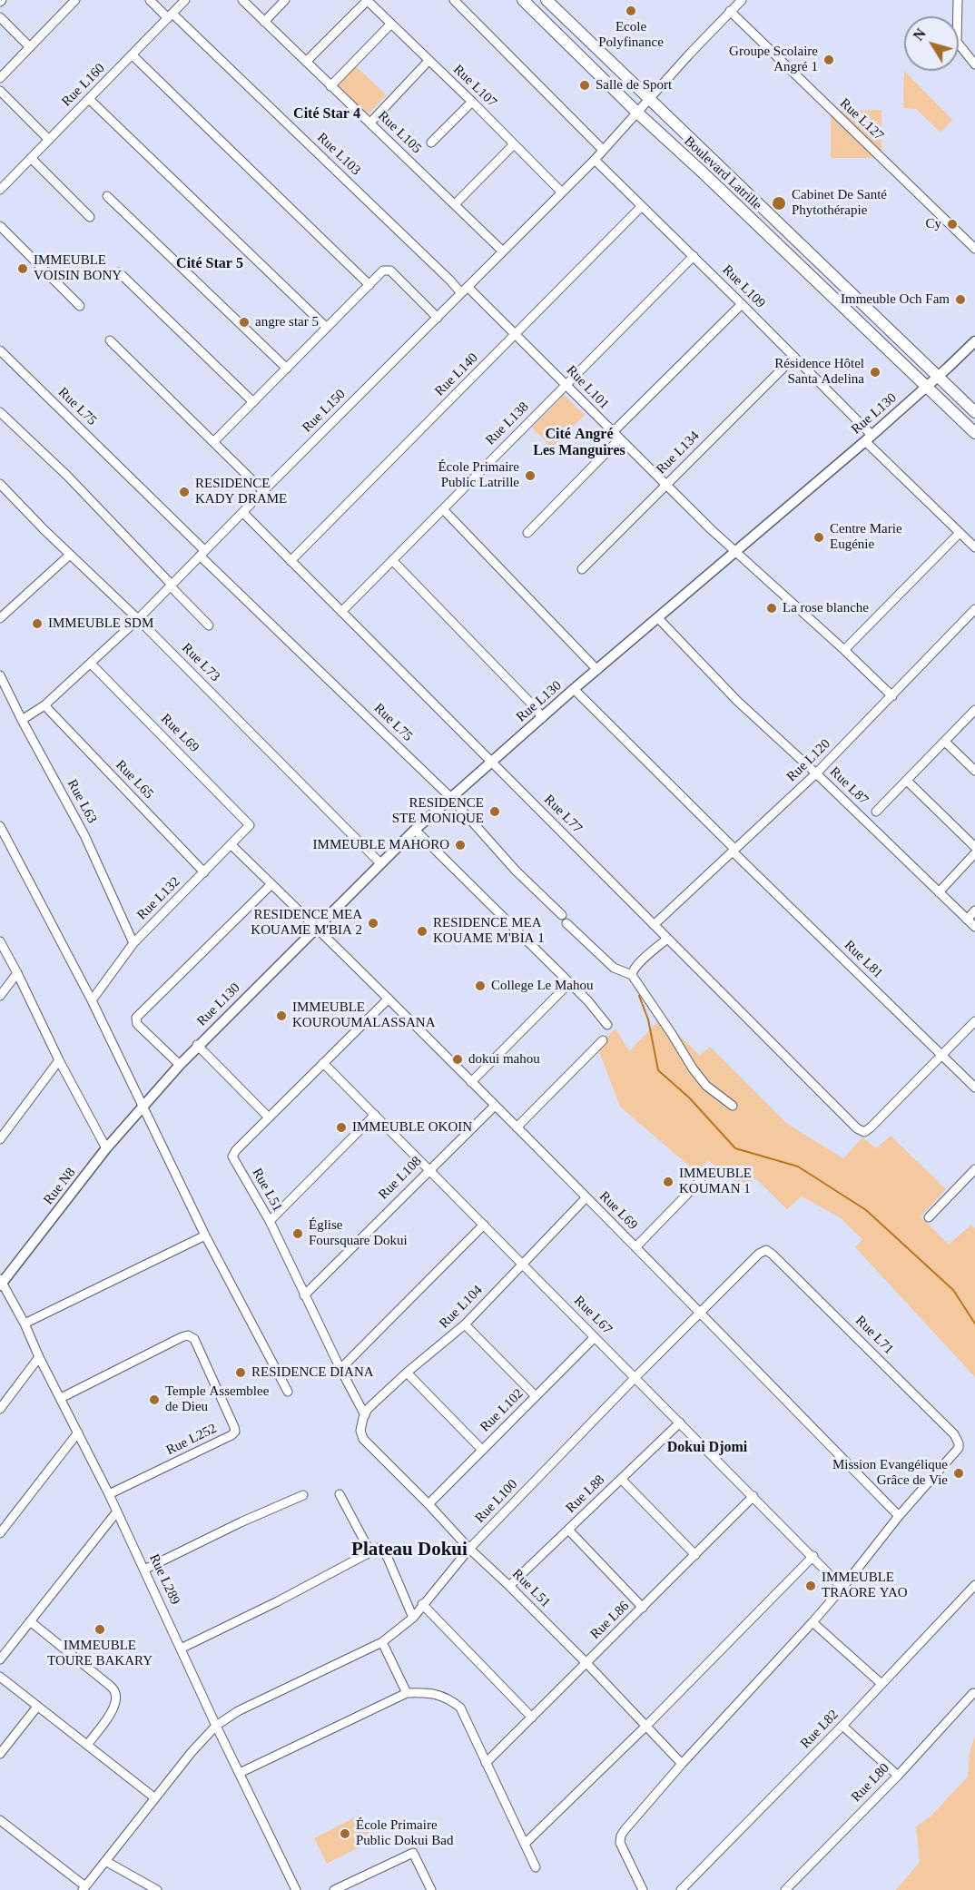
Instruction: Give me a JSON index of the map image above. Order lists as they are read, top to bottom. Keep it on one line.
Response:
{"streets":{"main road":["Boulevard Latrille"],"street":["Rue L160","Rue L107","Rue L127","Rue L105","Rue L103","Rue L109","Rue L140","Rue L101","Rue L75","Rue L150","Rue L130","Rue L138","Rue L134","Rue L73","Rue L69","Rue L120","Rue L65","Rue L87","Rue L63","Rue L77","Rue L132","Rue L81","Rue L108","Rue N8","Rue L51","Rue L104","Rue L67","Rue L71","Rue L102","Rue L252","Rue L88","Rue L100","Rue L289","Rue L86","Rue L82","Rue L80"]},"crossings":[["Rue L160","Rue L103"],["Rue L107","Rue L150"],["Rue L127","Rue L150"],["Rue L105","Rue L150"],["Rue L103","Rue L150"],["Boulevard Latrille","Rue L150"],["Boulevard Latrille","Rue L130"],["Rue L109","Rue L140"],["Rue L109","Rue L150"],["Rue L109","Rue L130"],["Rue L109","Rue L138"],["Rue L109","Rue L134"],["Rue L140","Rue L101"],["Rue L140","Rue L77"],["Rue L101","Rue L150"],["Rue L101","Rue L130"],["Rue L101","Rue L138"],["Rue L101","Rue L134"],["Rue L101","Rue L120"],["Rue L75","Rue L150"],["Rue L75","Rue L130"],["Rue L150","Rue L73"],["Rue L150","Rue L69"],["Rue L150","Rue L65"],["Rue L150","Rue L63"],["Rue L150","Rue L77"],["Rue L130","Rue L73"],["Rue L130","Rue L69"],["Rue L130","Rue L87"],["Rue L130","Rue L77"],["Rue L130","Rue L81"],["Rue L130","Rue N8"],["Rue L138","Rue L77"],["Rue L69","Rue L132"],["Rue L69","Rue L108"],["Rue L69","Rue L104"],["Rue L69","Rue L71"],["Rue L69","Rue L100"],["Rue L120","Rue L87"],["Rue L120","Rue L77"],["Rue L120","Rue L81"],["Rue L65","Rue L132"],["Rue L63","Rue L132"],["Rue L77","Rue L81"],["Rue L108","Rue L51"],["Rue L108","Rue L67"],["Rue N8","Rue L289"],["Rue L51","Rue L104"],["Rue L51","Rue L102"],["Rue L51","Rue L88"],["Rue L51","Rue L100"],["Rue L51","Rue L86"],["Rue L104","Rue L67"],["Rue L67","Rue L102"],["Rue L67","Rue L88"],["Rue L67","Rue L100"],["Rue L67","Rue L86"],["Rue L71","Rue L100"],["Rue L252","Rue L289"],["Rue L100","Rue L289"]],"districts":["Cité Star 4","Cité Star 5","Cité Angré Les Manguires","Dokui Djomi","Plateau Dokui"],"places":["Ecole Polyfinance","Groupe Scolaire Angré 1","Salle de Sport","Cabinet De Santé Phytothérapie","Cy","IMMEUBLE VOISIN BONY","Immeuble Och Fam","angre star 5","Résidence Hôtel Santa Adelina","École Primaire Public Latrille","RESIDENCE KADY DRAME","Centre Marie Eugénie","La rose blanche","IMMEUBLE SDM","RESIDENCE STE MONIQUE","IMMEUBLE MAHORO","RESIDENCE MEA KOUAME M'BIA 2","RESIDENCE MEA KOUAME M'BIA 1","College Le Mahou","IMMEUBLE KOUROUMALASSANA","dokui mahou","IMMEUBLE OKOIN","IMMEUBLE KOUMAN 1","Église Foursquare Dokui","RESIDENCE DIANA","Temple Assemblee de Dieu","Mission Evangélique Grâce de Vie","IMMEUBLE TRAORE YAO","IMMEUBLE TOURE BAKARY","École Primaire Public Dokui Bad"],"north":"top left"}
